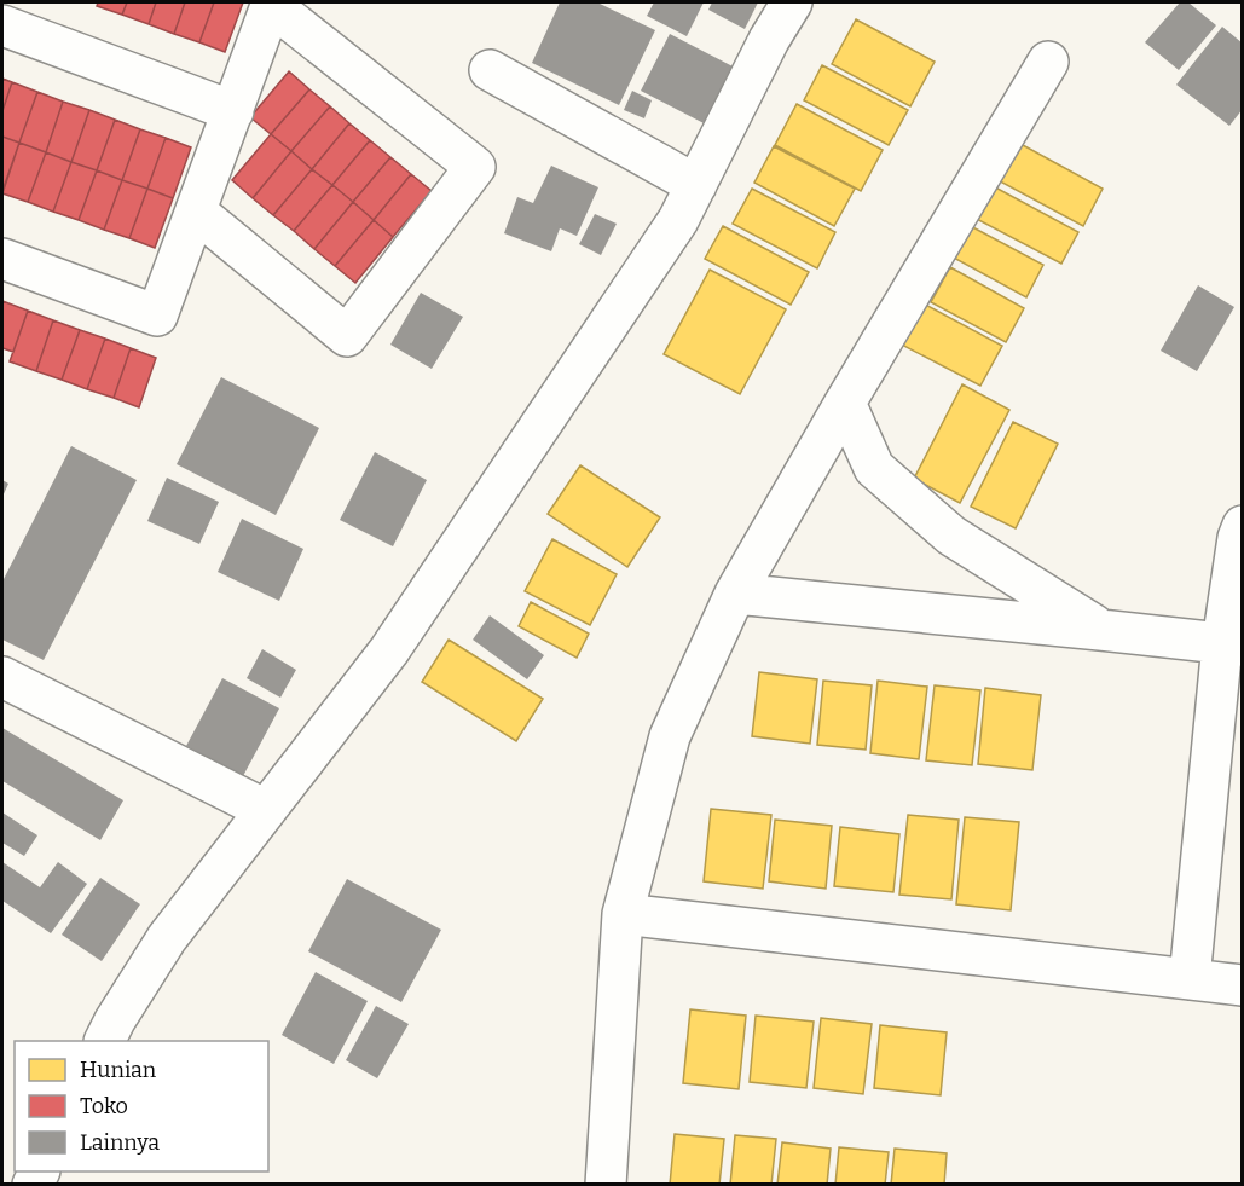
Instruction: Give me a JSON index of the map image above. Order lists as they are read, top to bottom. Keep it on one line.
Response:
{"legend":["Hunian","Toko","Lainnya"]}
